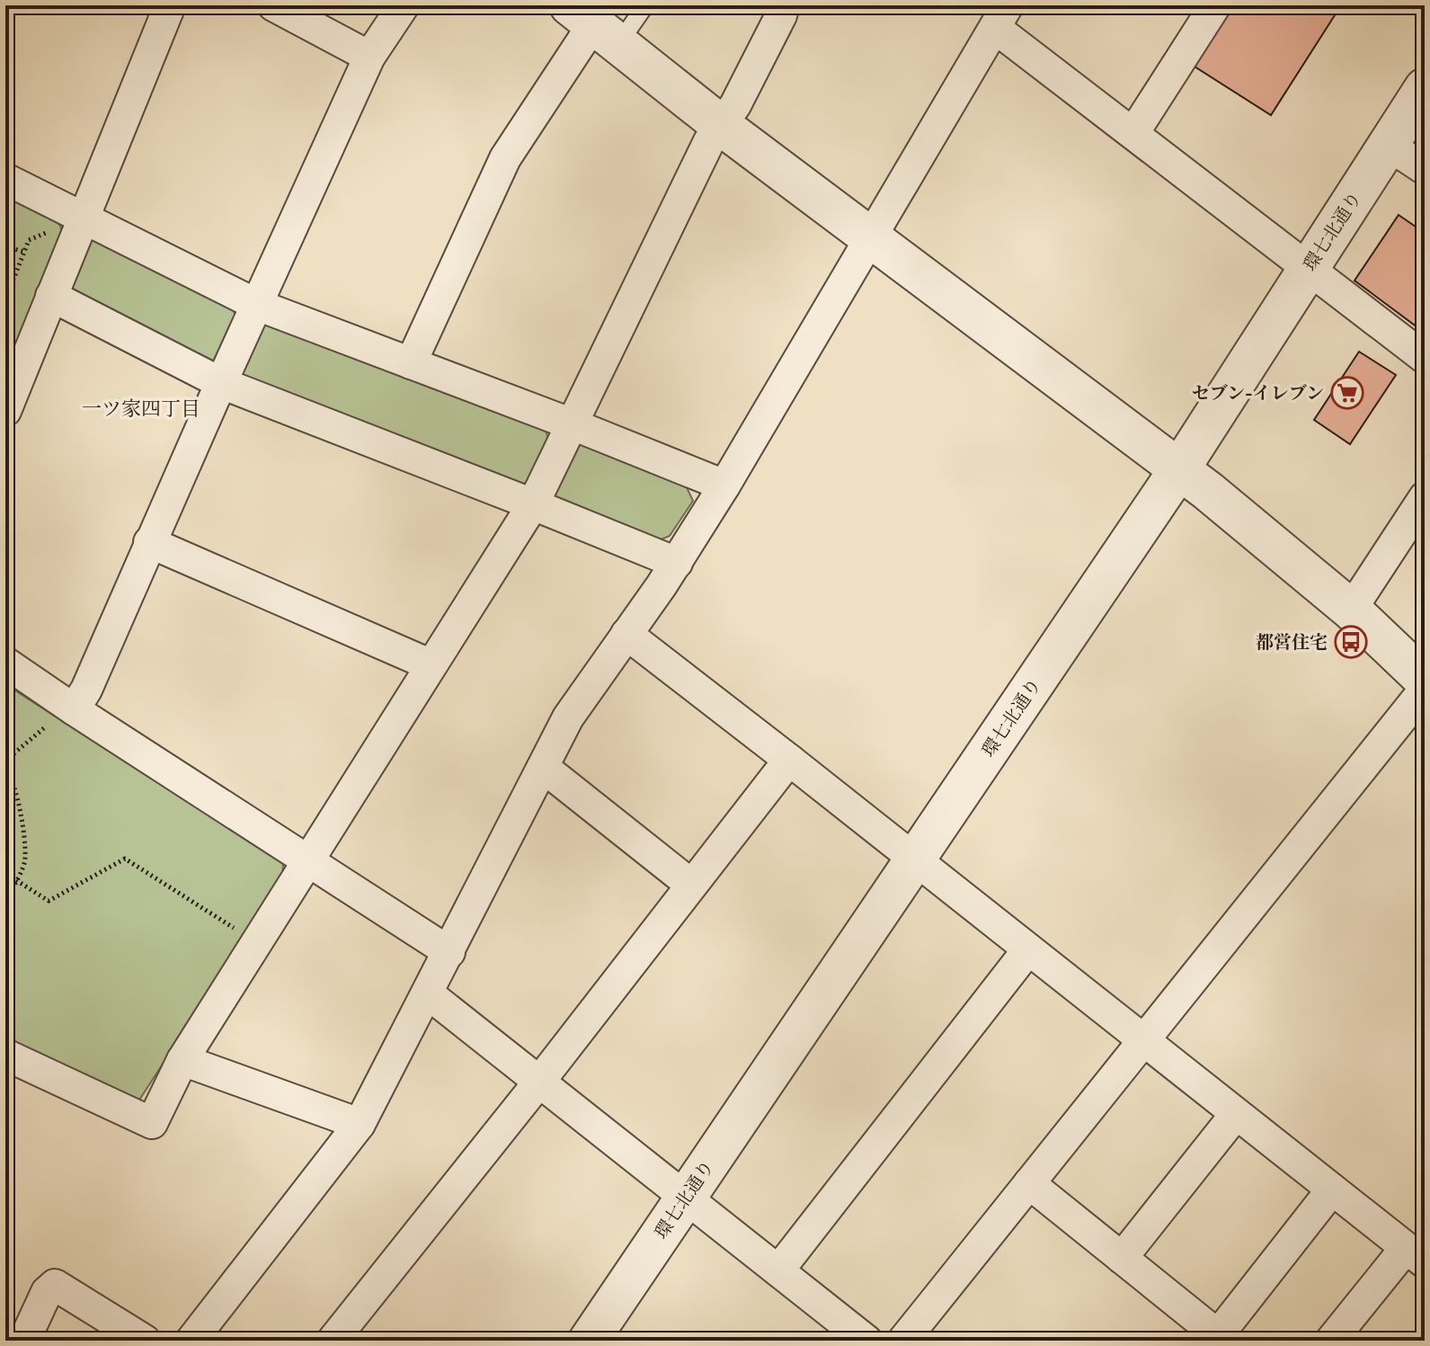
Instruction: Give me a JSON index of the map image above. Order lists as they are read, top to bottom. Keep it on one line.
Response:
{"streets":{"street":["環七北通り"]},"districts":["一ツ家四丁目"],"places":{"supermarket":["セブン-イレブン"],"bus stop":["都営住宅"]}}
